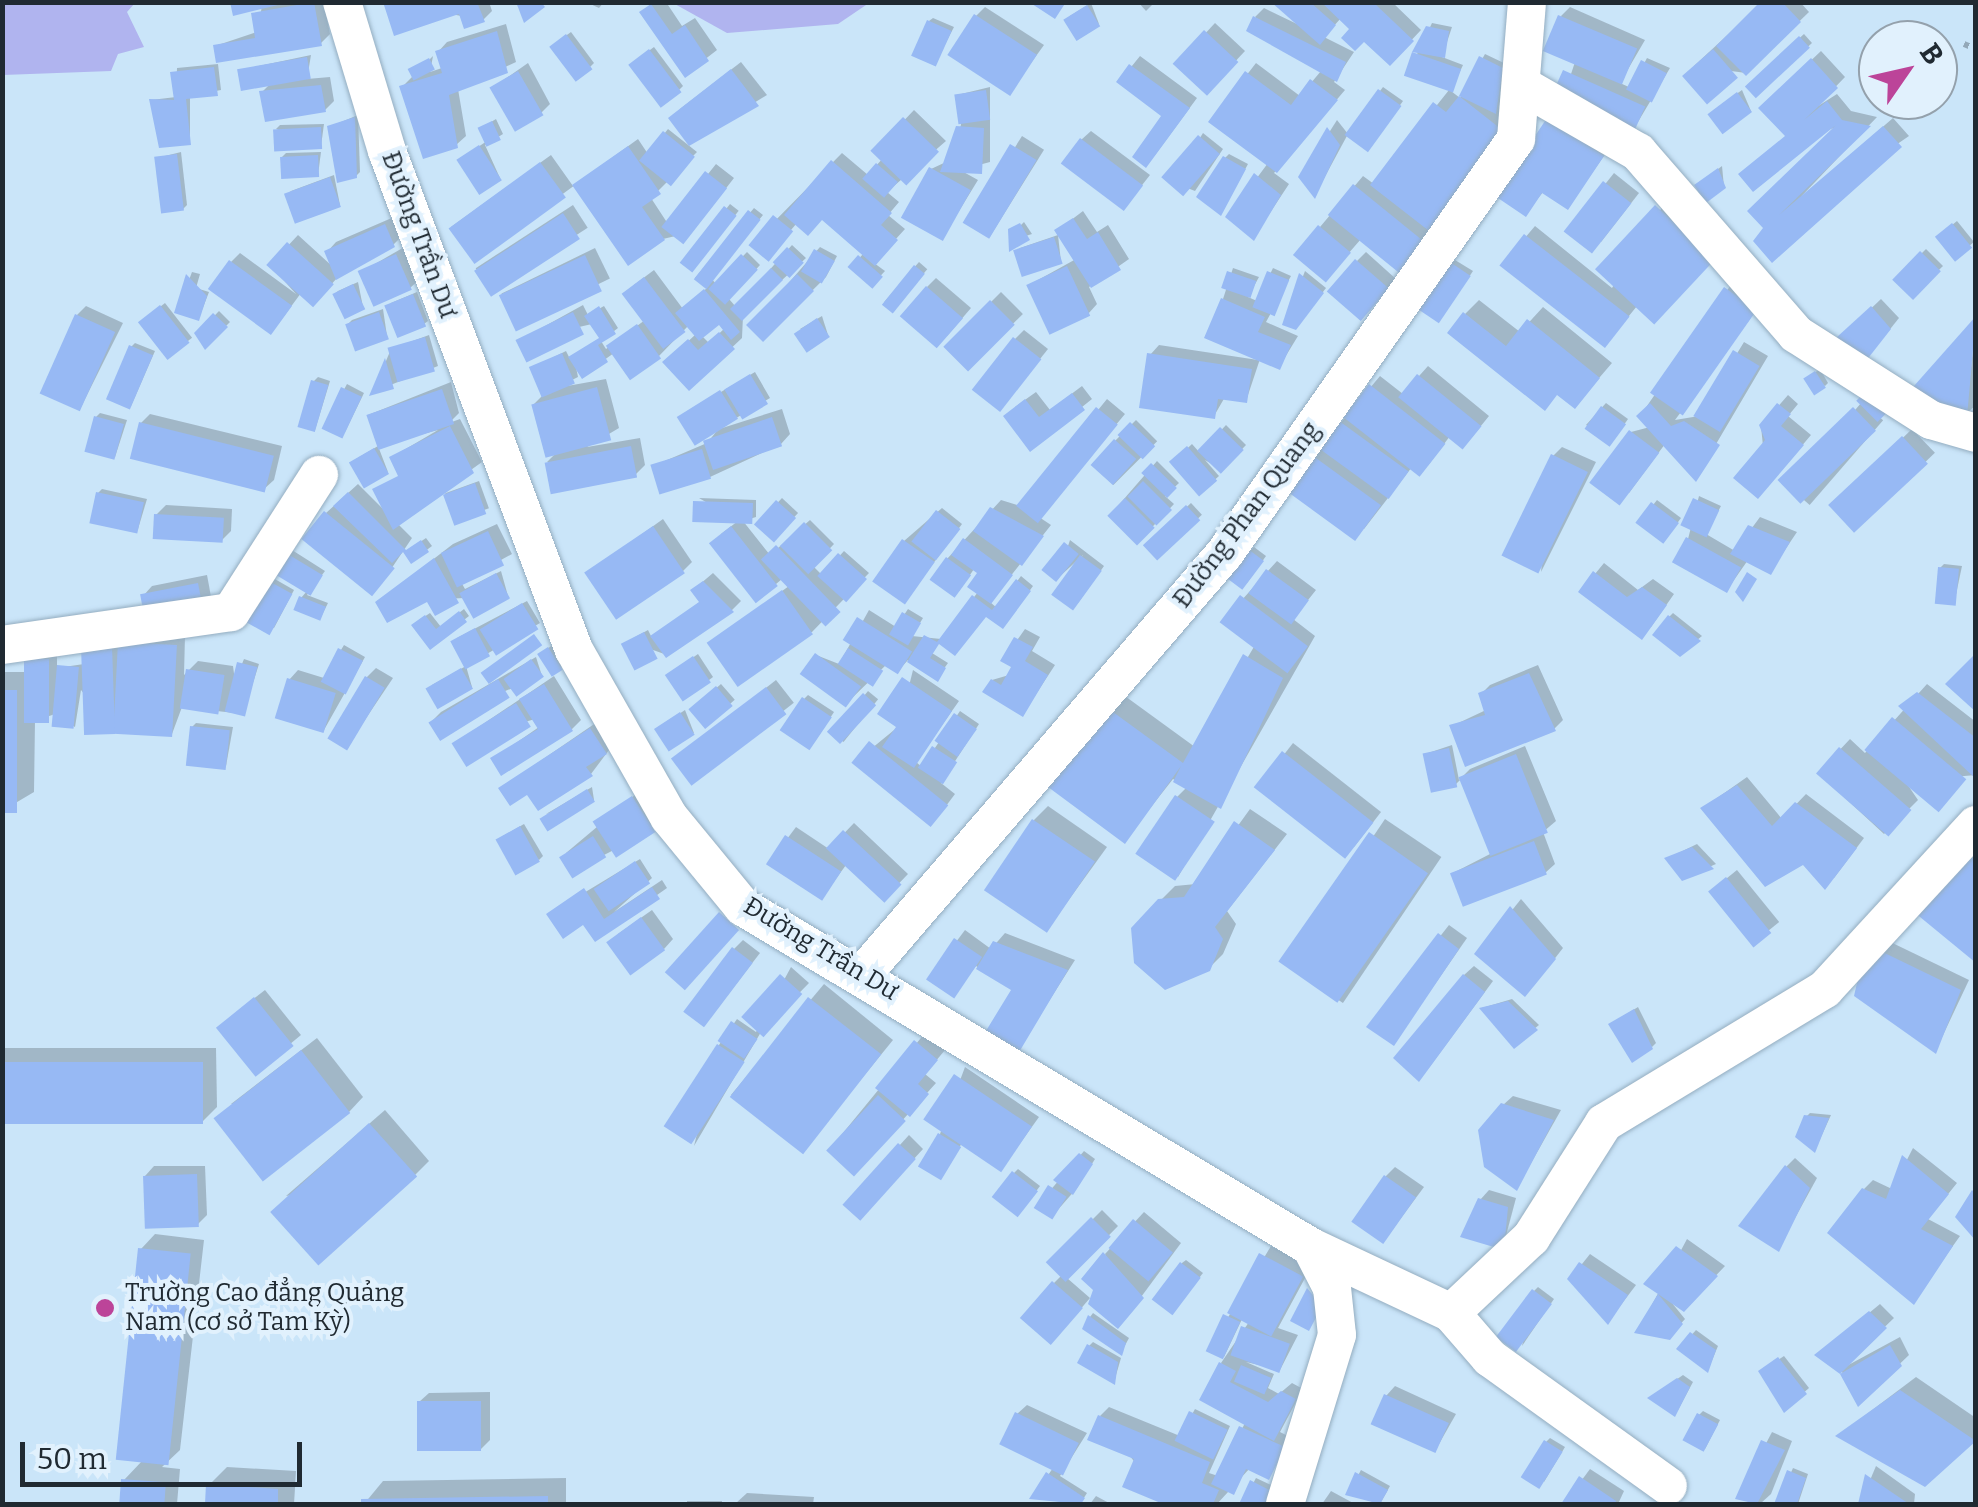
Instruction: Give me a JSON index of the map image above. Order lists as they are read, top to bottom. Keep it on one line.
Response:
{"streets":{"street":["Đường Trần Dư","Đường Phan Quang"]},"crossings":[["Đường Trần Dư","Đường Phan Quang"]],"places":["Trường Cao đẳng Quảng Nam (cơ sở Tam Kỳ)"],"scale_bar":"50 m","north":"top right"}
